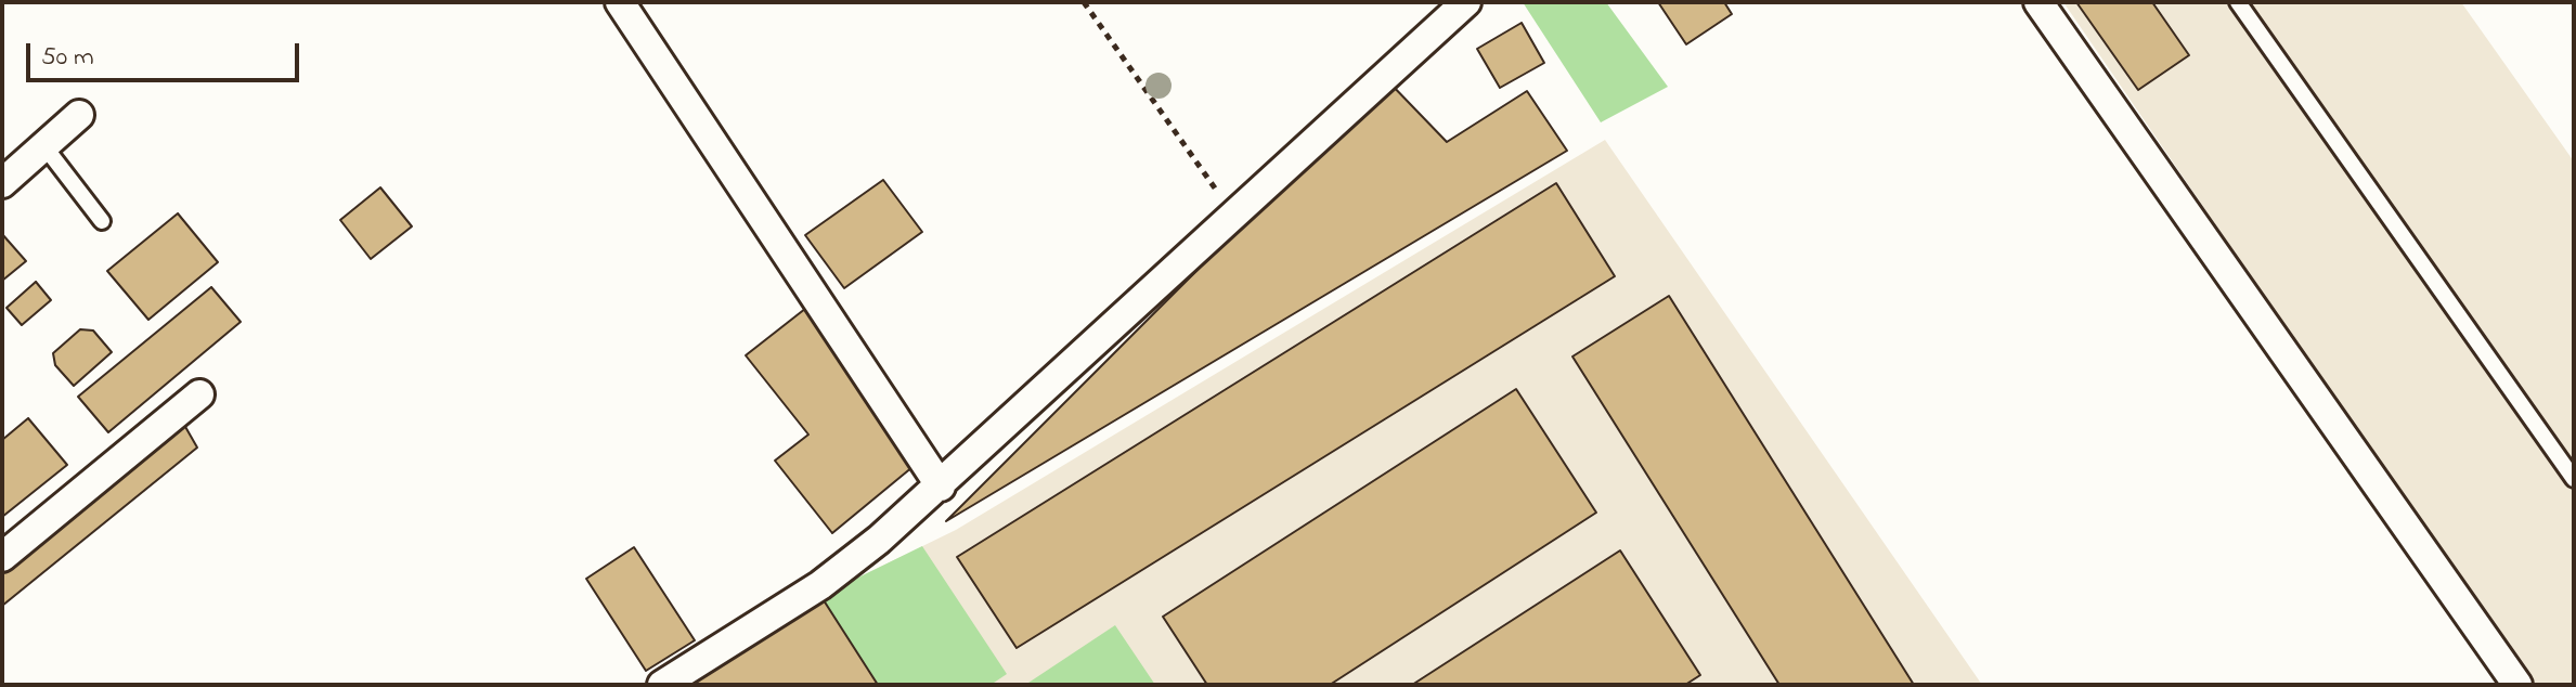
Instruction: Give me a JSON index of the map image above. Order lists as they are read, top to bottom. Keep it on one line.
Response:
{"scale_bar":"50 m"}
